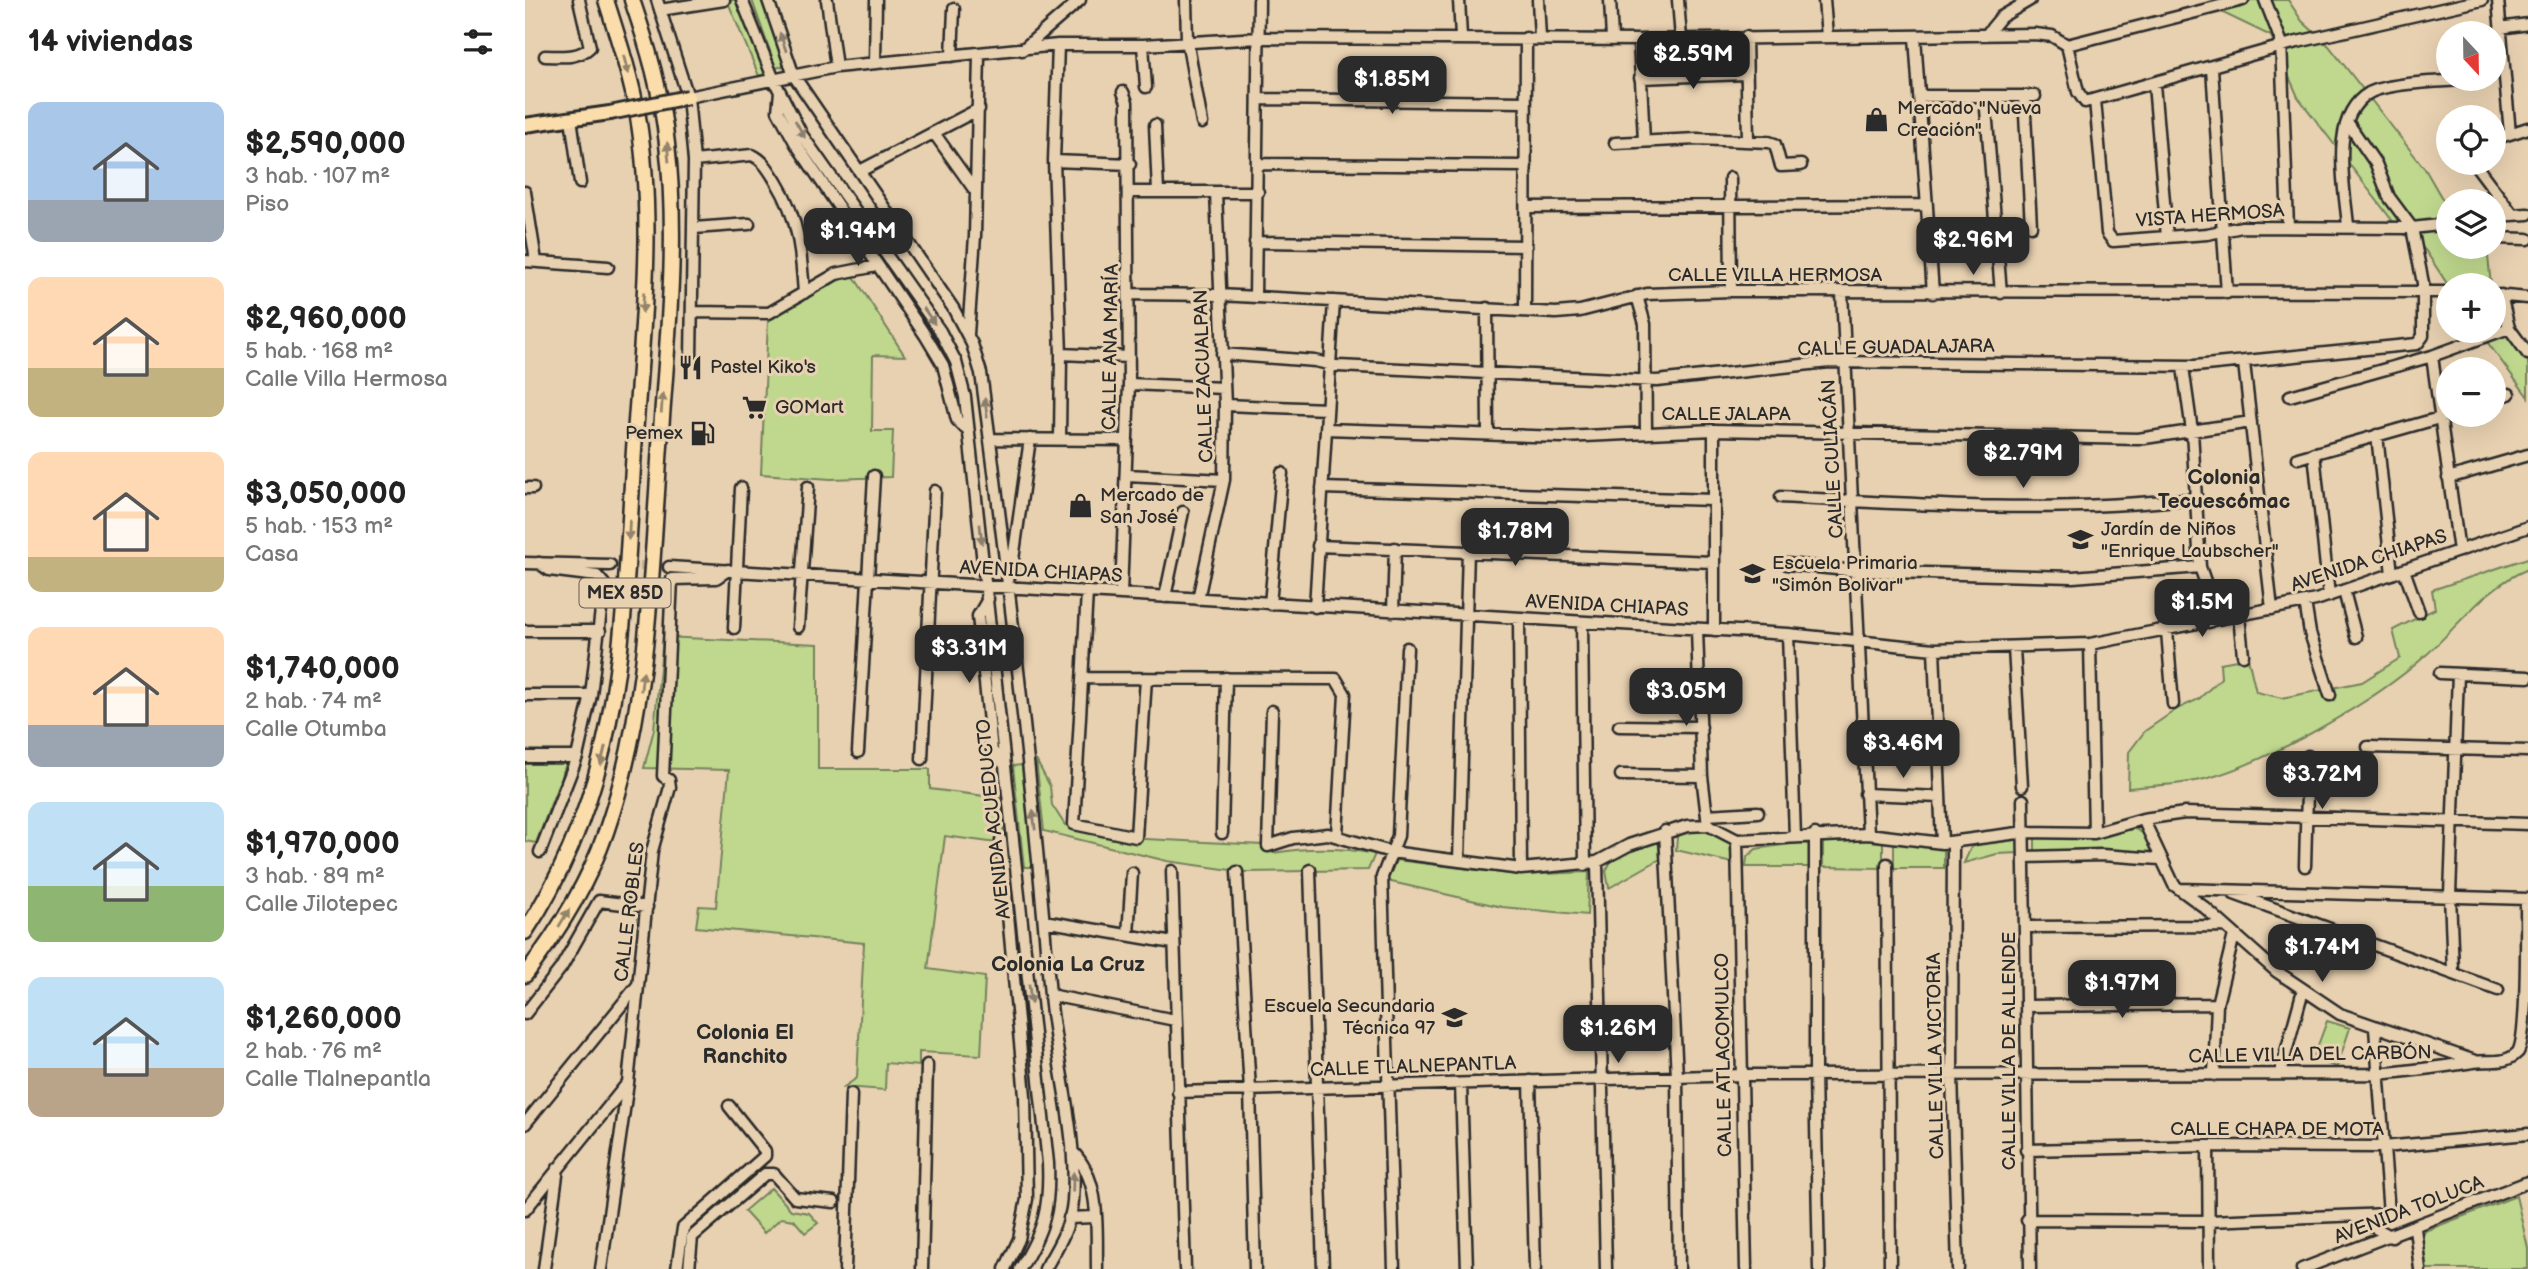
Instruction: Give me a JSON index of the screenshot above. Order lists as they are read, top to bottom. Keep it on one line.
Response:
{"streets":{"highway":["MEX 85D"],"street":["VISTA HERMOSA","CALLE VILLA HERMOSA","CALLE ANA MARÍA","CALLE GUADALAJARA","CALLE ZACUALPAN","CALLE JALAPA","CALLE CULIACÁN","AVENIDA CHIAPAS","AVENIDA ACUEDUCTO","CALLE ROBLES","CALLE VILLA DE ALLENDE","CALLE ATLACOMULCO","CALLE VILLA DEL CARBÓN","CALLE VILLA VICTORIA","CALLE TLALNEPANTLA","CALLE CHAPA DE MOTA","AVENIDA TOLUCA"]},"crossings":[["CALLE VILLA HERMOSA","CALLE ANA MARÍA"],["CALLE VILLA HERMOSA","CALLE GUADALAJARA"],["CALLE VILLA HERMOSA","CALLE ZACUALPAN"],["CALLE VILLA HERMOSA","CALLE CULIACÁN"],["CALLE ANA MARÍA","AVENIDA CHIAPAS"],["CALLE GUADALAJARA","CALLE ZACUALPAN"],["CALLE GUADALAJARA","CALLE CULIACÁN"],["CALLE ZACUALPAN","AVENIDA CHIAPAS"],["CALLE JALAPA","CALLE CULIACÁN"],["CALLE CULIACÁN","AVENIDA CHIAPAS"],["AVENIDA CHIAPAS","AVENIDA ACUEDUCTO"],["AVENIDA CHIAPAS","CALLE ROBLES"],["CALLE VILLA DE ALLENDE","CALLE VILLA DEL CARBÓN"],["CALLE VILLA DE ALLENDE","CALLE TLALNEPANTLA"],["CALLE VILLA DE ALLENDE","CALLE CHAPA DE MOTA"],["CALLE ATLACOMULCO","CALLE TLALNEPANTLA"],["CALLE VILLA DEL CARBÓN","CALLE TLALNEPANTLA"],["CALLE VILLA VICTORIA","CALLE TLALNEPANTLA"]],"districts":["Colonia Tecuescómac","Colonia La Cruz","Colonia El Ranchito"],"places":{"shop":["Mercado \"Nueva Creación\"","Mercado de San José"],"restaurant":["Pastel Kiko's"],"supermarket":["GOMart"],"fuel station":["Pemex"],"school or university":["Jardín de Niños \"Enrique Laubscher\"","Escuela Primaria \"Simón Bolivar\"","Escuela Secundaria Técnica 97"]},"north":"bottom","page":{"heading":"14 viviendas","map_buttons":["+","−"],"price":["$2.59M","$1.85M","$1.94M","$2.96M","$2.79M","$1.78M","$1.5M","$3.31M","$3.05M","$3.46M","$3.72M","$1.74M","$1.97M","$1.26M"],"list":[{"name":"$2,590,000","note":"3 hab. · 107 m² · Piso"},{"name":"$2,960,000","note":"5 hab. · 168 m² · Calle Villa Hermosa"},{"name":"$3,050,000","note":"5 hab. · 153 m² · Casa"},{"name":"$1,740,000","note":"2 hab. · 74 m² · Calle Otumba"},{"name":"$1,970,000","note":"3 hab. · 89 m² · Calle Jilotepec"},{"name":"$1,260,000","note":"2 hab. · 76 m² · Calle Tlalnepantla"}]}}
